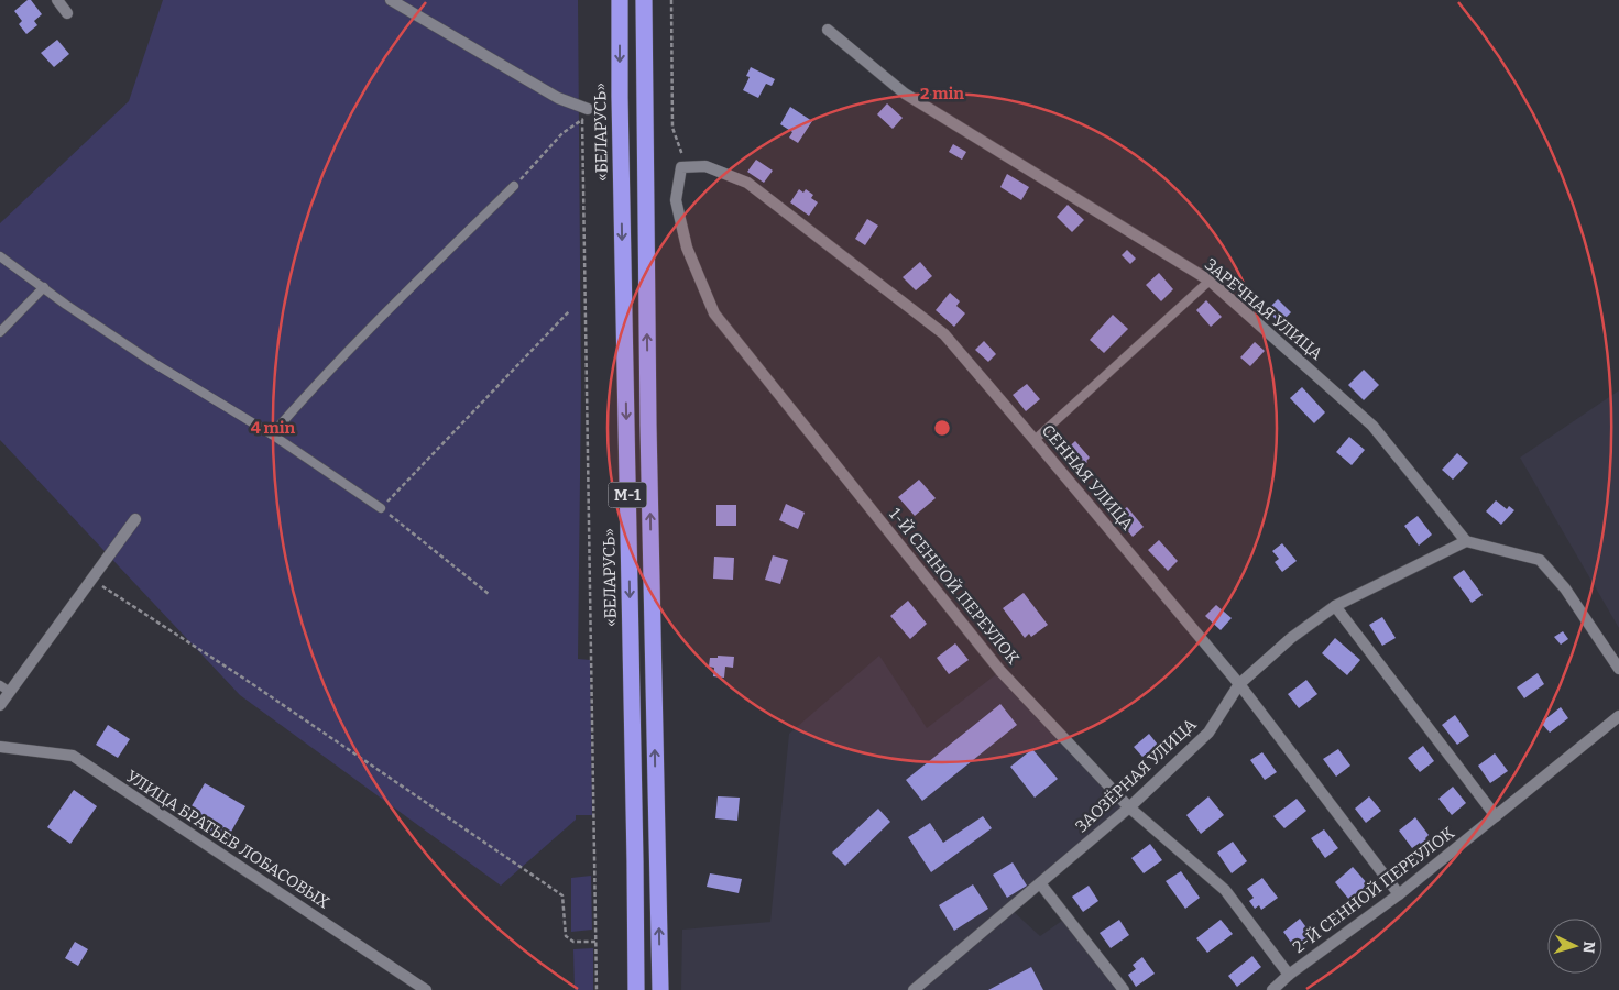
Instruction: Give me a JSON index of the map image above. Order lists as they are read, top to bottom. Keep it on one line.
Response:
{"streets":{"highway":["«БЕЛАРУСЬ»","М-1"],"street":["ЗАРЕЧНАЯ УЛИЦА","СЕННАЯ УЛИЦА","1-Й СЕННОЙ ПЕРЕУЛОК","ЗАОЗЁРНАЯ УЛИЦА","УЛИЦА БРАТЬЕВ ЛОБАСОВЫХ","2-Й СЕННОЙ ПЕРЕУЛОК"]},"crossings":[["ЗАРЕЧНАЯ УЛИЦА","ЗАОЗЁРНАЯ УЛИЦА"],["СЕННАЯ УЛИЦА","1-Й СЕННОЙ ПЕРЕУЛОК"],["СЕННАЯ УЛИЦА","ЗАОЗЁРНАЯ УЛИЦА"],["СЕННАЯ УЛИЦА","2-Й СЕННОЙ ПЕРЕУЛОК"],["1-Й СЕННОЙ ПЕРЕУЛОК","ЗАОЗЁРНАЯ УЛИЦА"],["1-Й СЕННОЙ ПЕРЕУЛОК","2-Й СЕННОЙ ПЕРЕУЛОК"]],"north":"right","rings":["2 min","4 min"]}
